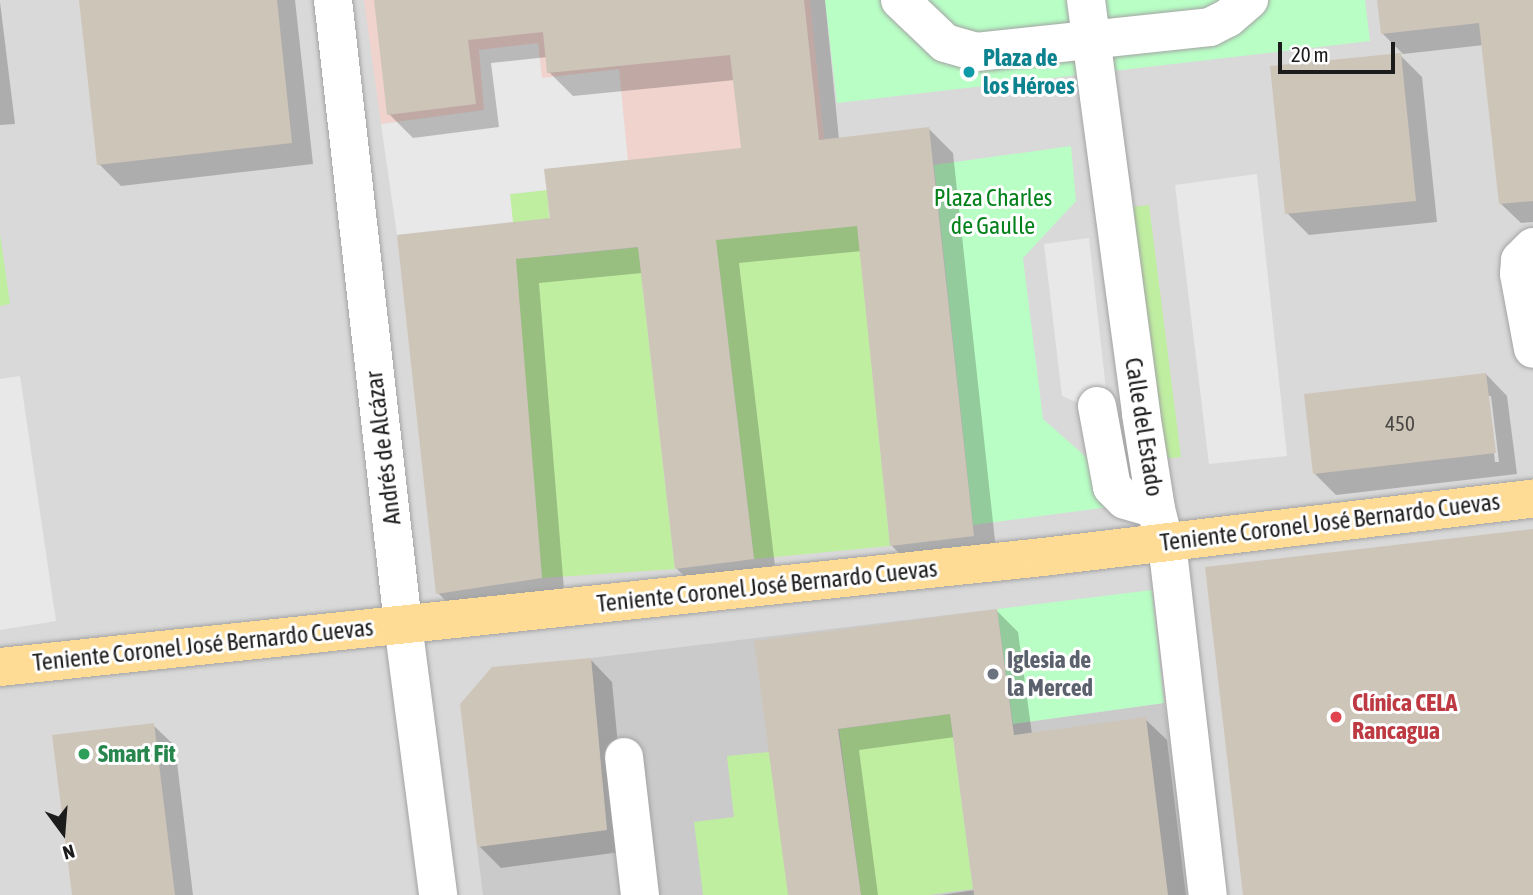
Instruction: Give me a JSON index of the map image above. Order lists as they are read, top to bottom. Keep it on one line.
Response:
{"streets":{"main road":["Teniente Coronel José Bernardo Cuevas"],"street":["Calle del Estado","Andrés de Alcázar"]},"crossings":[["Calle del Estado","Teniente Coronel José Bernardo Cuevas"],["Andrés de Alcázar","Teniente Coronel José Bernardo Cuevas"]],"parks":["Plaza Charles de Gaulle"],"places":["Plaza de los Héroes","Iglesia de la Merced","Clínica CELA Rancagua","Smart Fit"],"house_numbers":["450"],"scale_bar":"20 m","north":"bottom"}
